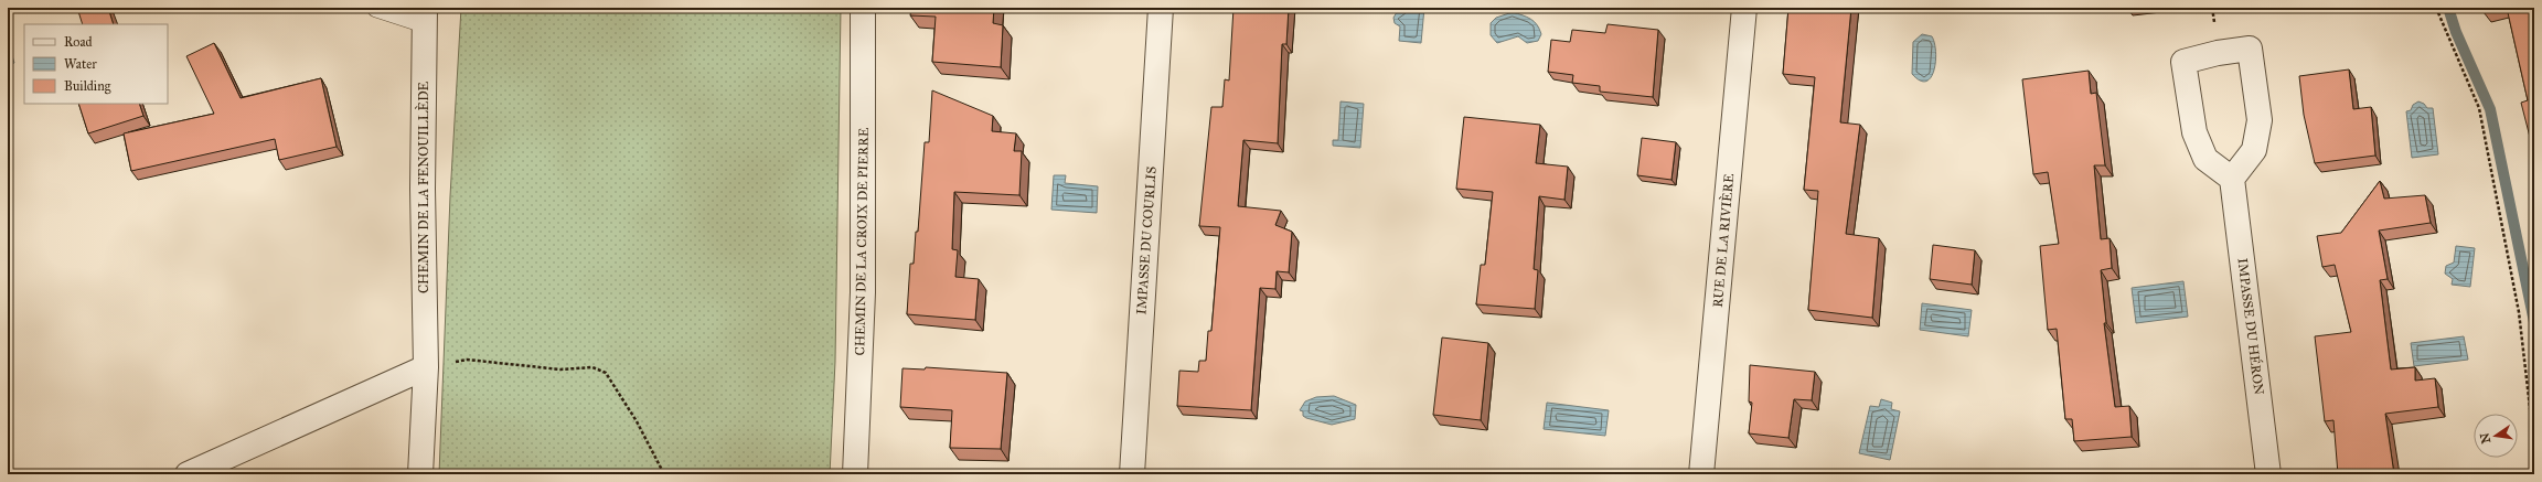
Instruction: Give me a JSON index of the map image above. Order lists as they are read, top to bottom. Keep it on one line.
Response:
{"streets":{"street":["CHEMIN DE LA FENOUILLÈDE","IMPASSE DU COURLIS","RUE DE LA RIVIÈRE","CHEMIN DE LA CROIX DE PIERRE","IMPASSE DU HÉRON"]},"legend":["Road","Water","Building"],"north":"left"}
